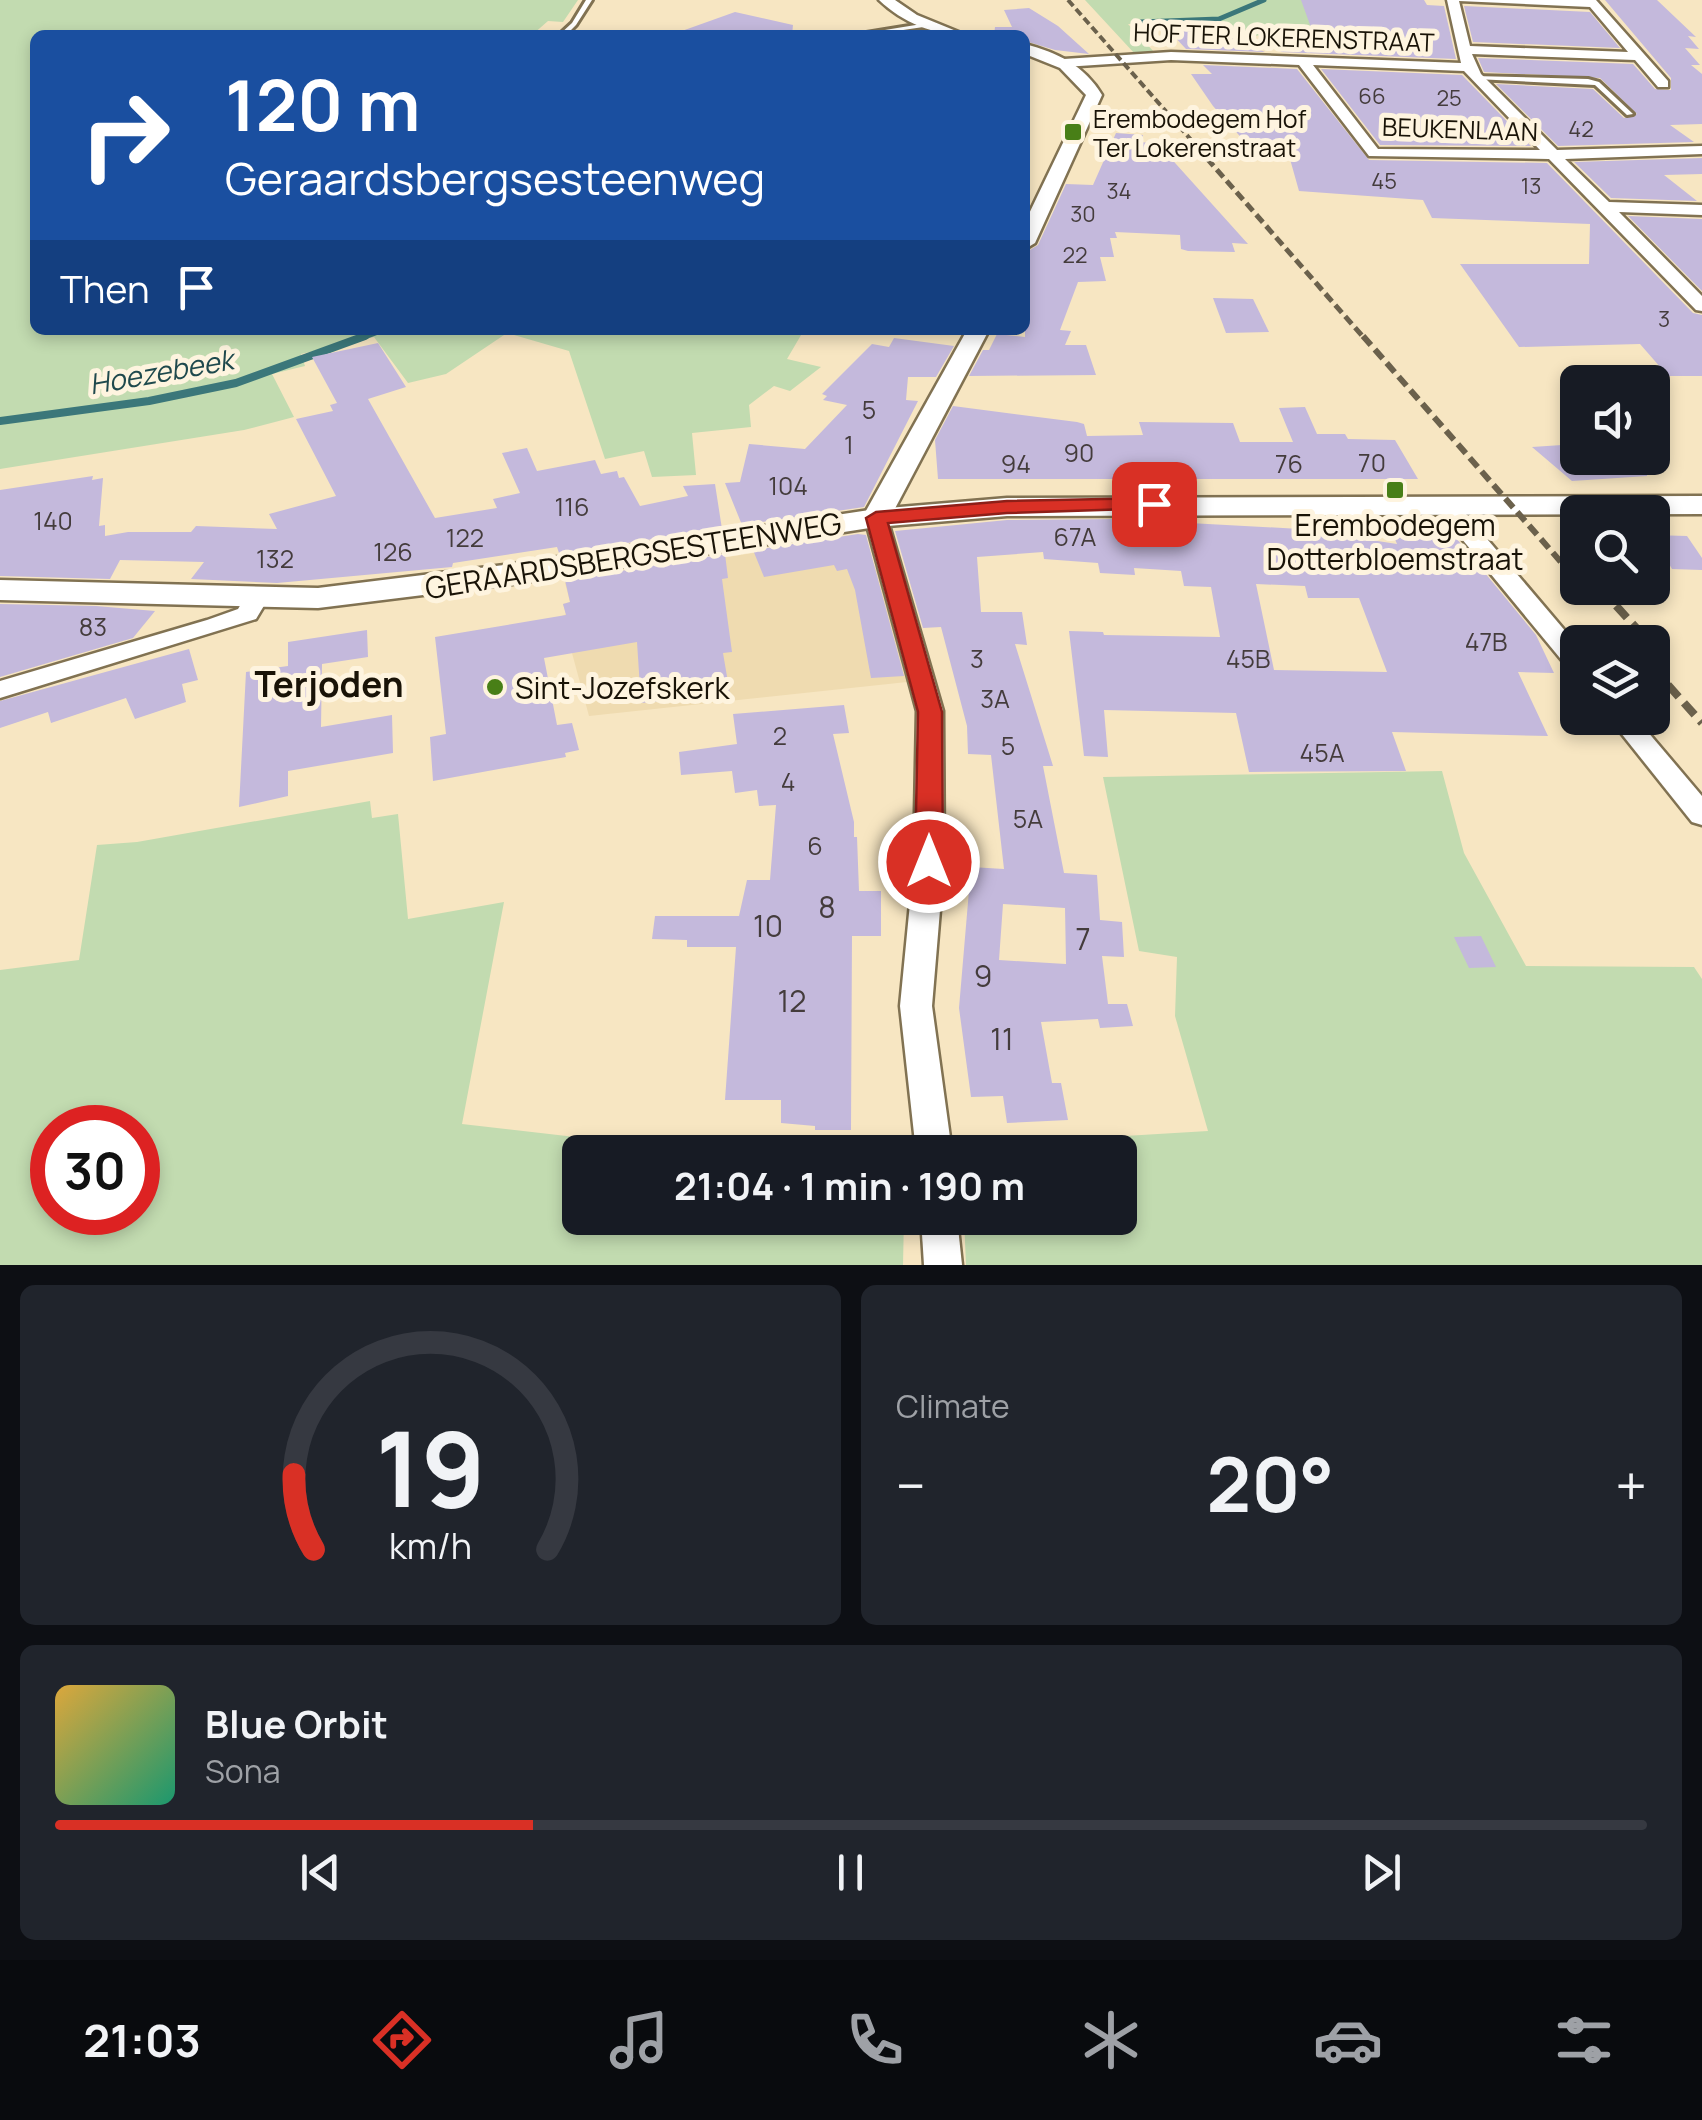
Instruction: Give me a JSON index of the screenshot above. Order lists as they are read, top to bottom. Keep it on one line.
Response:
{"streets":{"main road":["GERAARDSBERGSESTEENWEG"],"street":["HOF TER LOKERENSTRAAT","BEUKENLAAN"]},"crossings":[["HOF TER LOKERENSTRAAT","BEUKENLAAN"]],"districts":["Terjoden"],"water":["Hoezebeek"],"places":{"transit":["Erembodegem Hof Ter Lokerenstraat","Erembodegem Dotterbloemstraat"],"other":["Sint-Jozefskerk"]},"house_numbers":["66","25","42","45","13","34","30","22","3","5","1","90","70","94","76","104","116","140","67A","122","126","132","83","47B","3","45B","3A","2","5","45A","4","5A","6","8","10","7","9","12","11"],"page":{"turn":["120 m","Geraardsbergsesteenweg"],"then":"Then","limit":"30","trip":"21:04 · 1 min · 190 m","tile":"Climate","heat":["−","20°","+"],"song":["Blue Orbit","Sona"],"tabs":"21:03","gauge":["19","km/h"]}}
